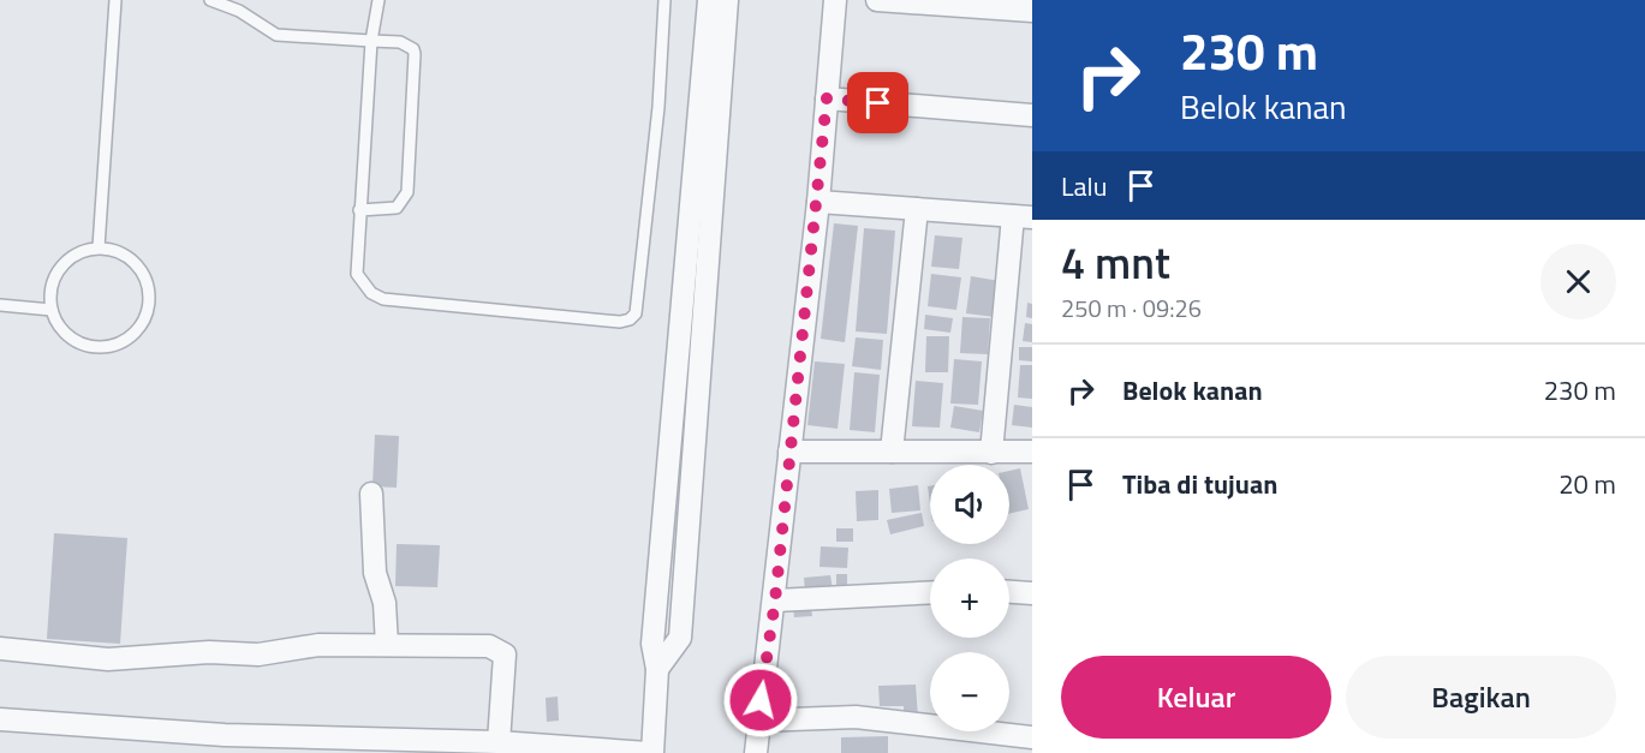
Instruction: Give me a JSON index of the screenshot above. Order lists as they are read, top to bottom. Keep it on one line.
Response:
{"page":{"turn":["230 m","Belok kanan"],"then":"Lalu","heading":["4 mnt","250 m · 09:26"],"list":[{"name":"Belok kanan","value":"230 m"},{"name":"Tiba di tujuan","value":"20 m"}],"map_buttons":["+","−"],"buttons":["Keluar","Bagikan"]}}
